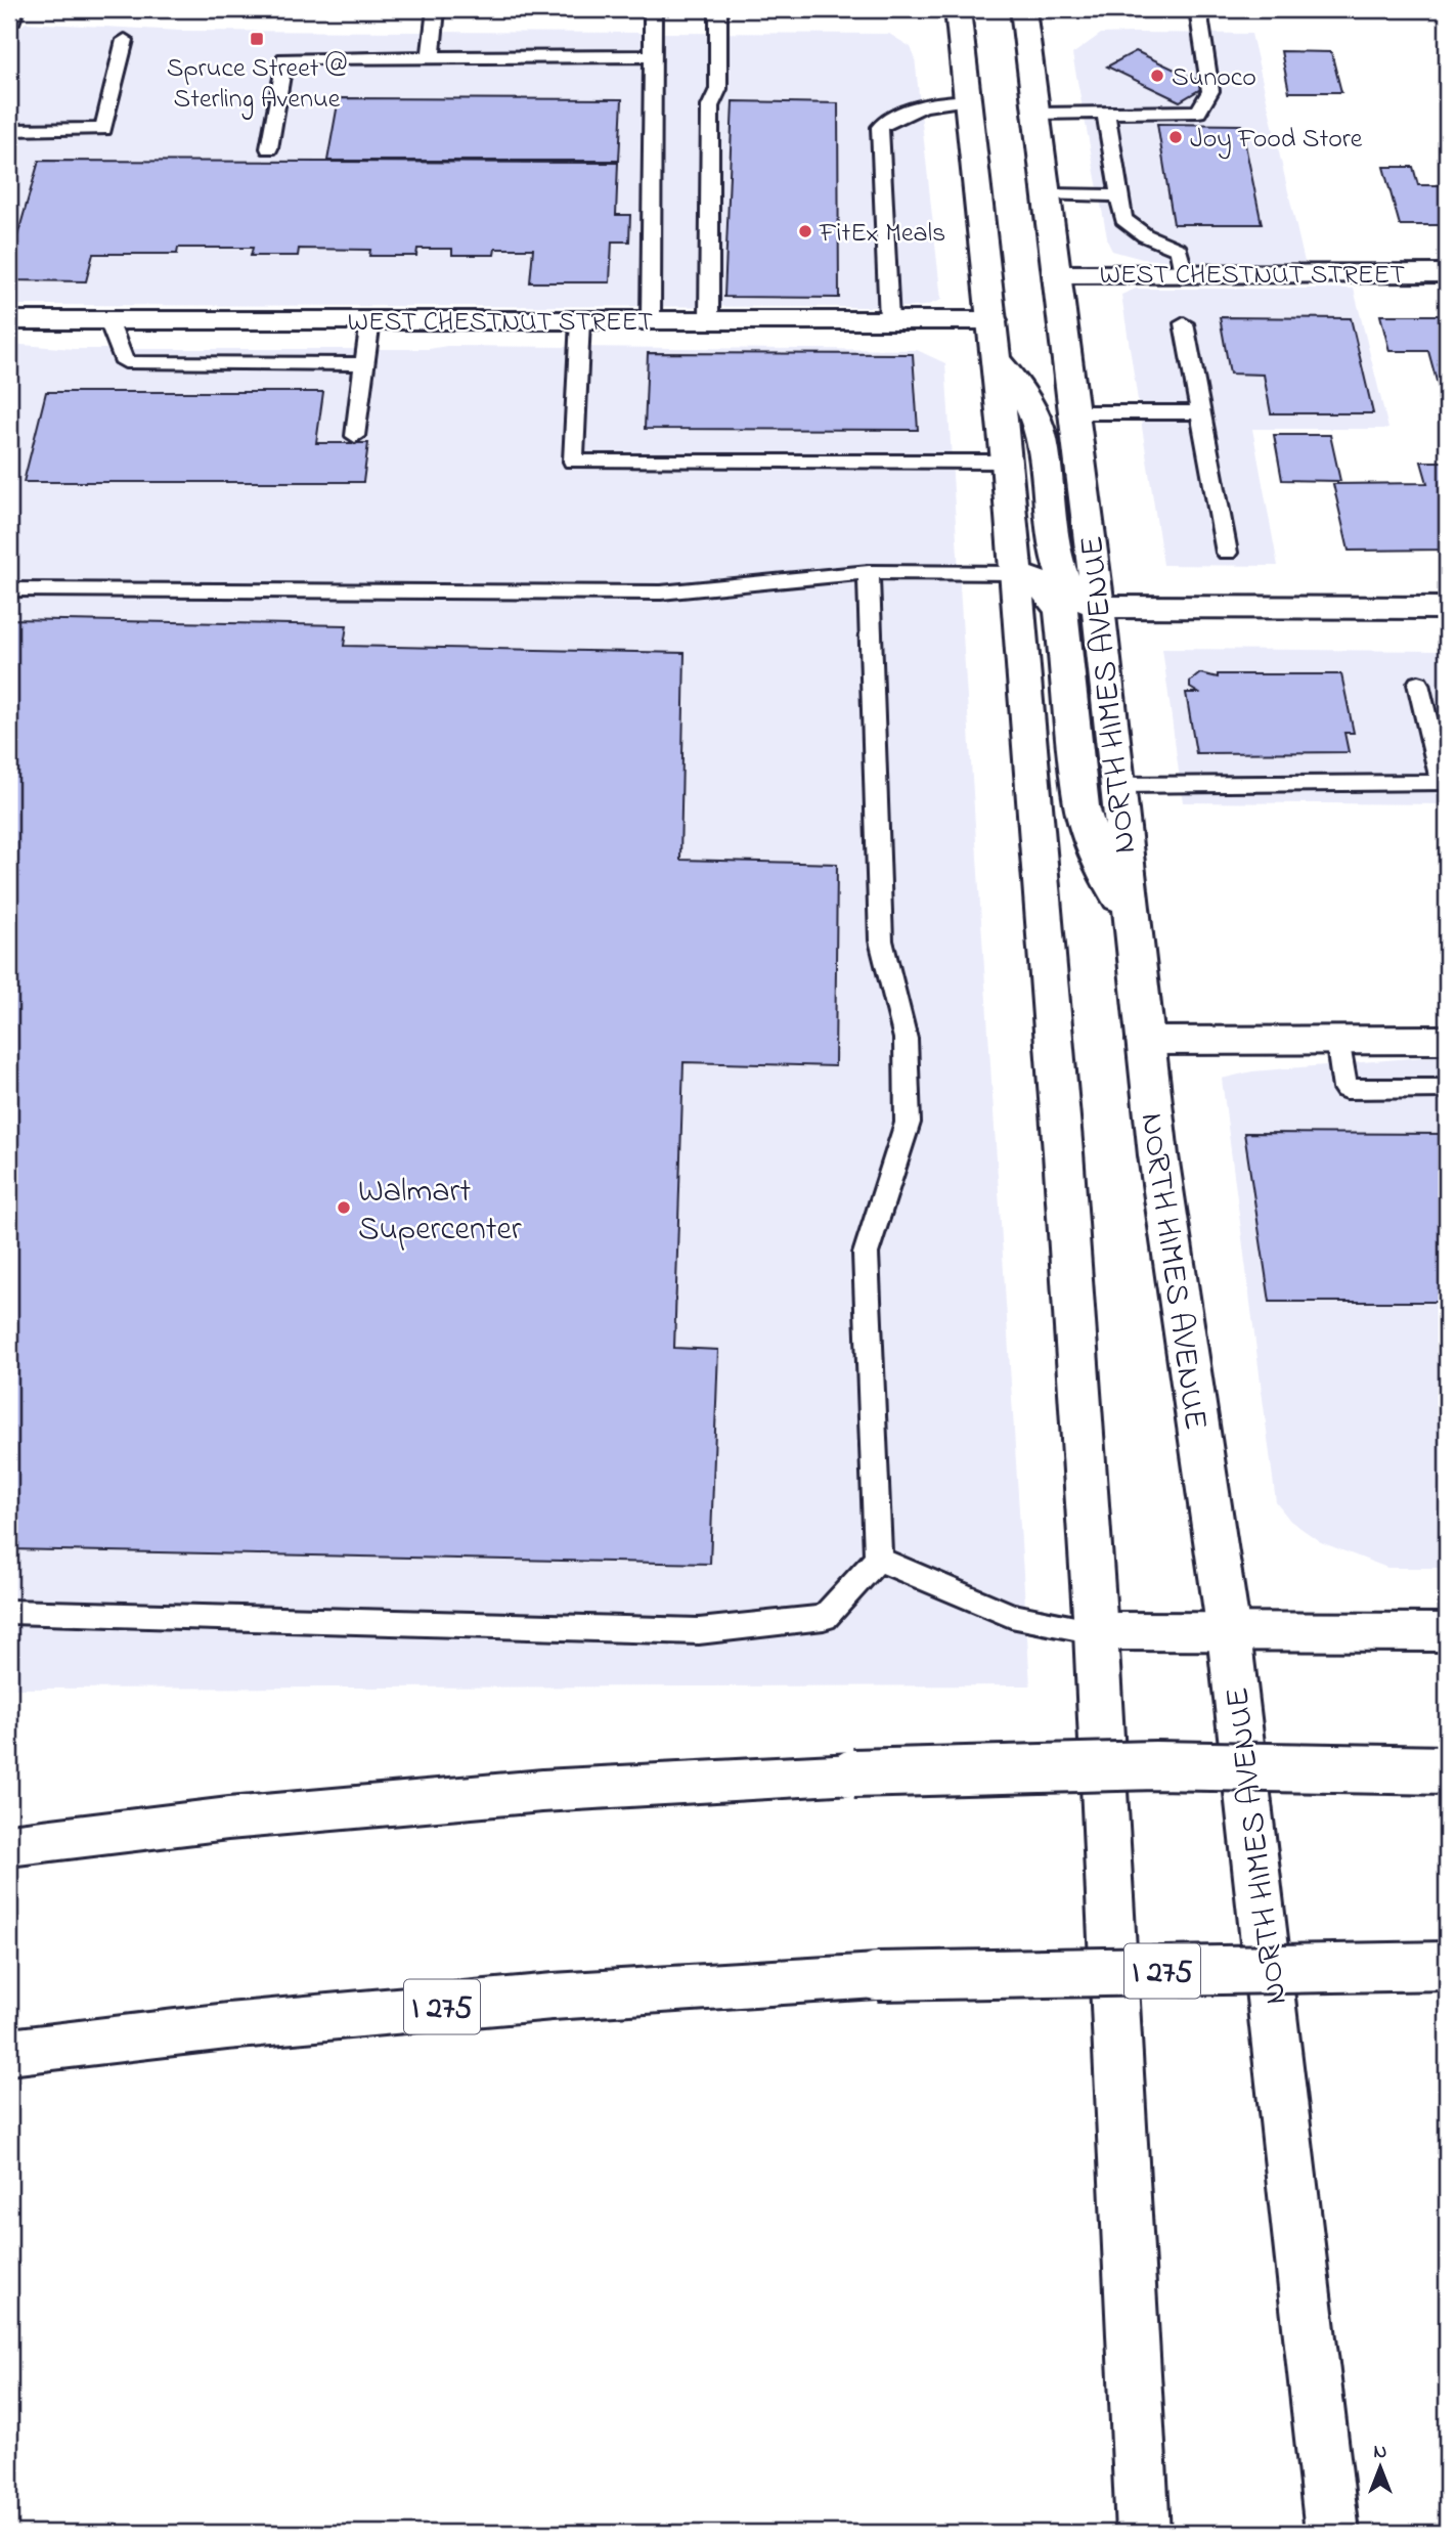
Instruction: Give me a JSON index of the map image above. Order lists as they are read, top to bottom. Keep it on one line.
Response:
{"streets":{"main road":["WEST CHESTNUT STREET","NORTH HIMES AVENUE","I 275"]},"crossings":[["WEST CHESTNUT STREET","NORTH HIMES AVENUE"]],"places":{"transit":["Spruce Street @ Sterling Avenue"],"other":["Sunoco","Joy Food Store","FitEx Meals","Walmart Supercenter"]},"north":"top"}
